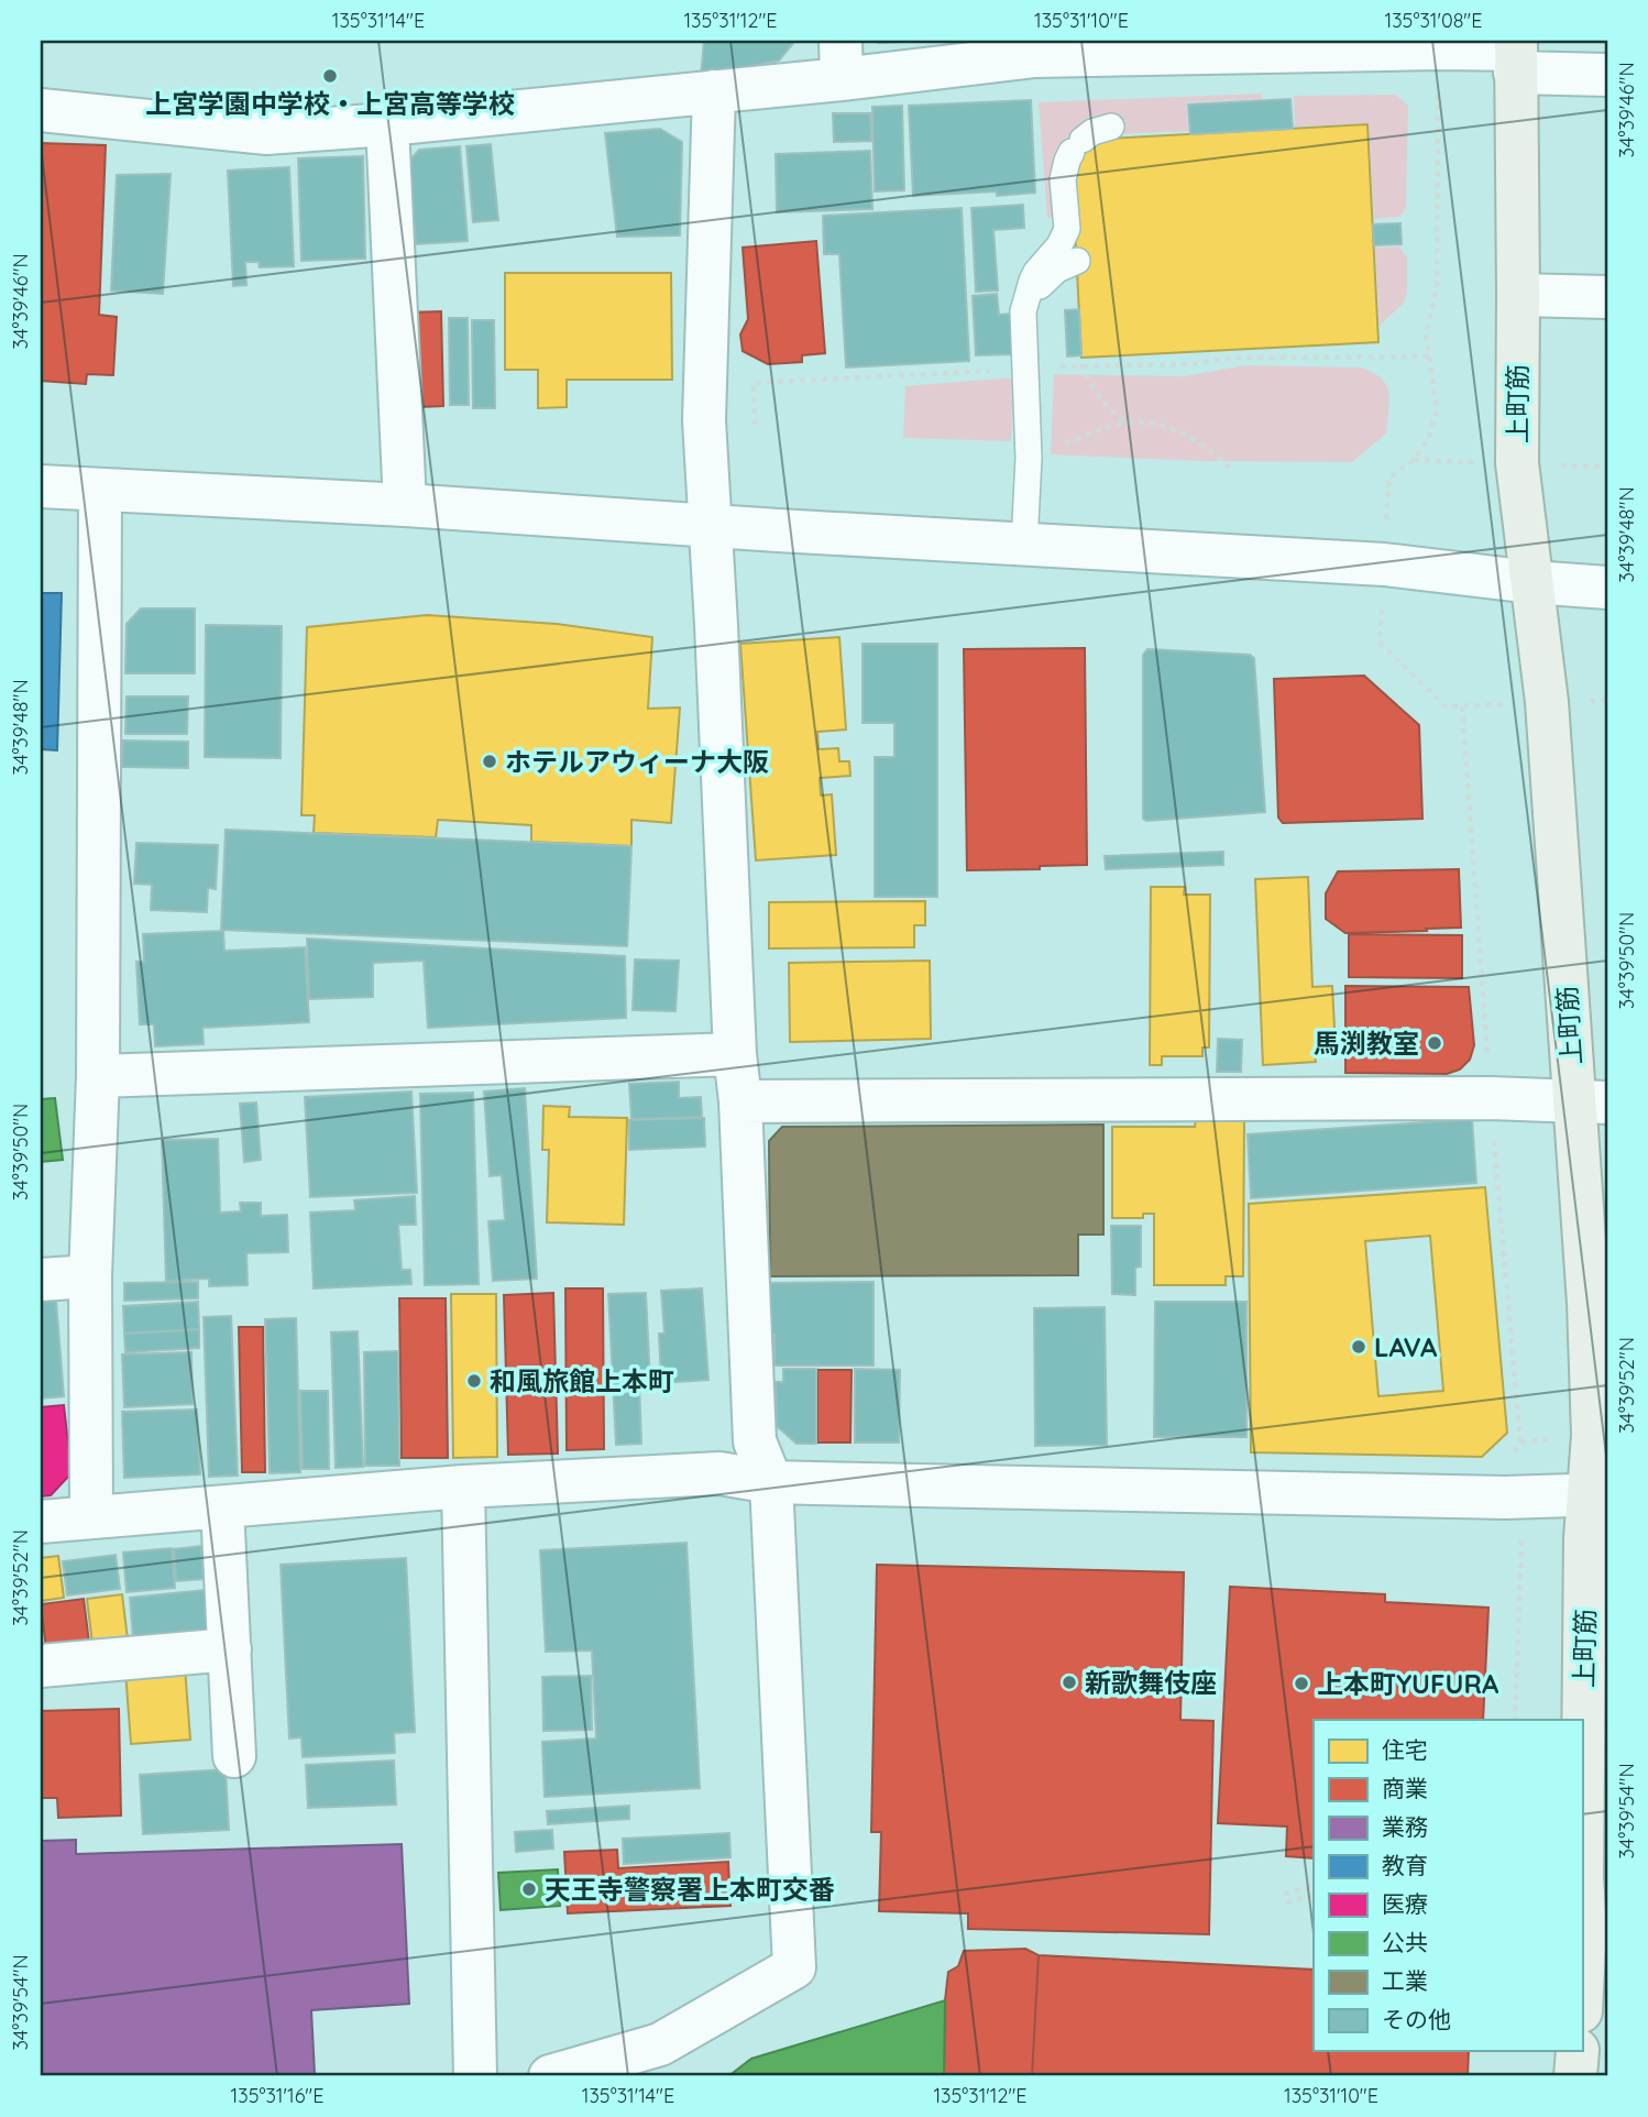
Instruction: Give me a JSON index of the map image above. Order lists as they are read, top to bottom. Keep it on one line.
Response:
{"streets":{"main road":["上町筋"]},"places":["上宮学園中学校・上宮高等学校","ホテルアウィーナ大阪","馬渕教室","LAVA","和風旅館上本町","新歌舞伎座","上本町YUFURA","天王寺警察署上本町交番"],"legend":["住宅","商業","業務","教育","医療","公共","工業","その他"],"coordinates":["135°31'14\"E","135°31'12\"E","135°31'10\"E","135°31'08\"E","34°39'46\"N","34°39'48\"N","34°39'50\"N","34°39'52\"N","34°39'54\"N","135°31'16\"E"]}
